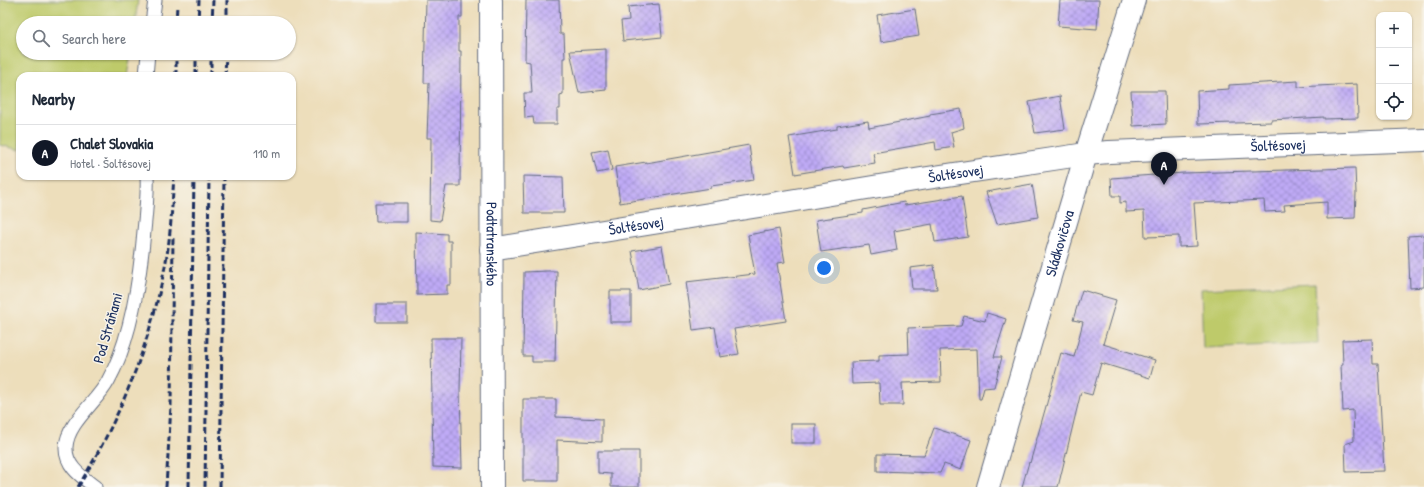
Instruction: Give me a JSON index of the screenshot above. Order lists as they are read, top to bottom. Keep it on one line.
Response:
{"streets":{"street":["Šoltésovej","Sládkovičova","Podtatranského"],"lane":["Pod Stráňami"]},"crossings":[["Šoltésovej","Sládkovičova"],["Šoltésovej","Podtatranského"]],"page":{"map_buttons":["+","−"],"search":"Search here","heading":"Nearby","list":[{"mark":"A","name":"Chalet Slovakia","note":"Hotel · Šoltésovej","value":"110 m"}],"pins":"A"}}
